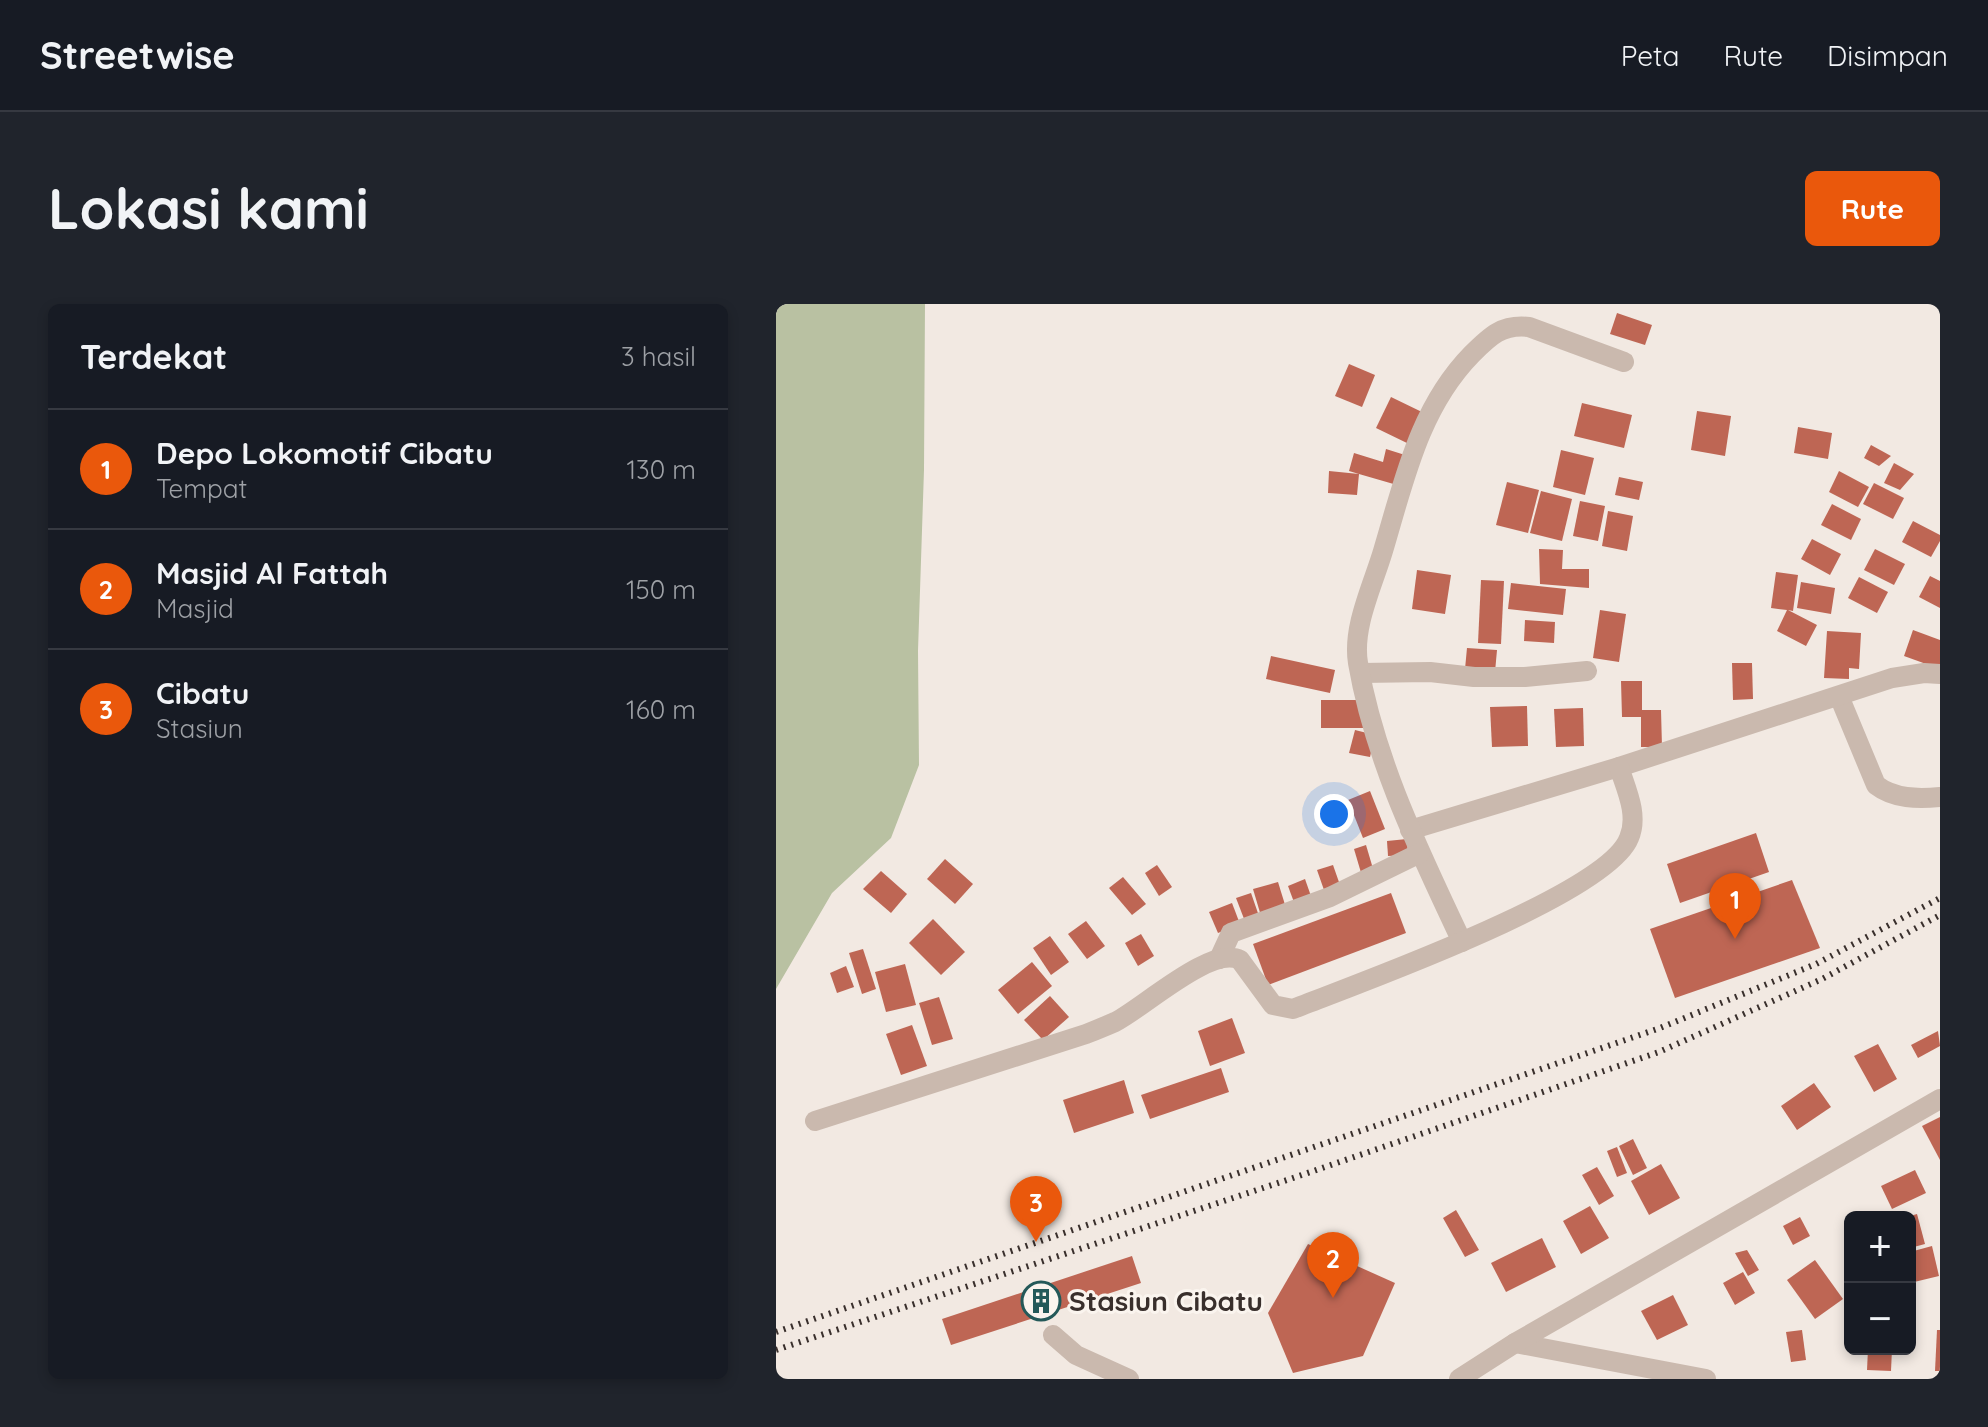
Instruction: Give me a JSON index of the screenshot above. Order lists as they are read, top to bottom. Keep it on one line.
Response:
{"places":{"building":["Stasiun Cibatu"]},"page":{"header":"Streetwise","nav":["Peta","Rute","Disimpan"],"buttons":"Rute","title":"Lokasi kami","heading":["Terdekat","3 hasil"],"list":[{"mark":"1","name":"Depo Lokomotif Cibatu","note":"Tempat","value":"130 m"},{"mark":"2","name":"Masjid Al Fattah","note":"Masjid","value":"150 m"},{"mark":"3","name":"Cibatu","note":"Stasiun","value":"160 m"}],"pins":["1","3","2"],"map_buttons":["+","−"]}}
